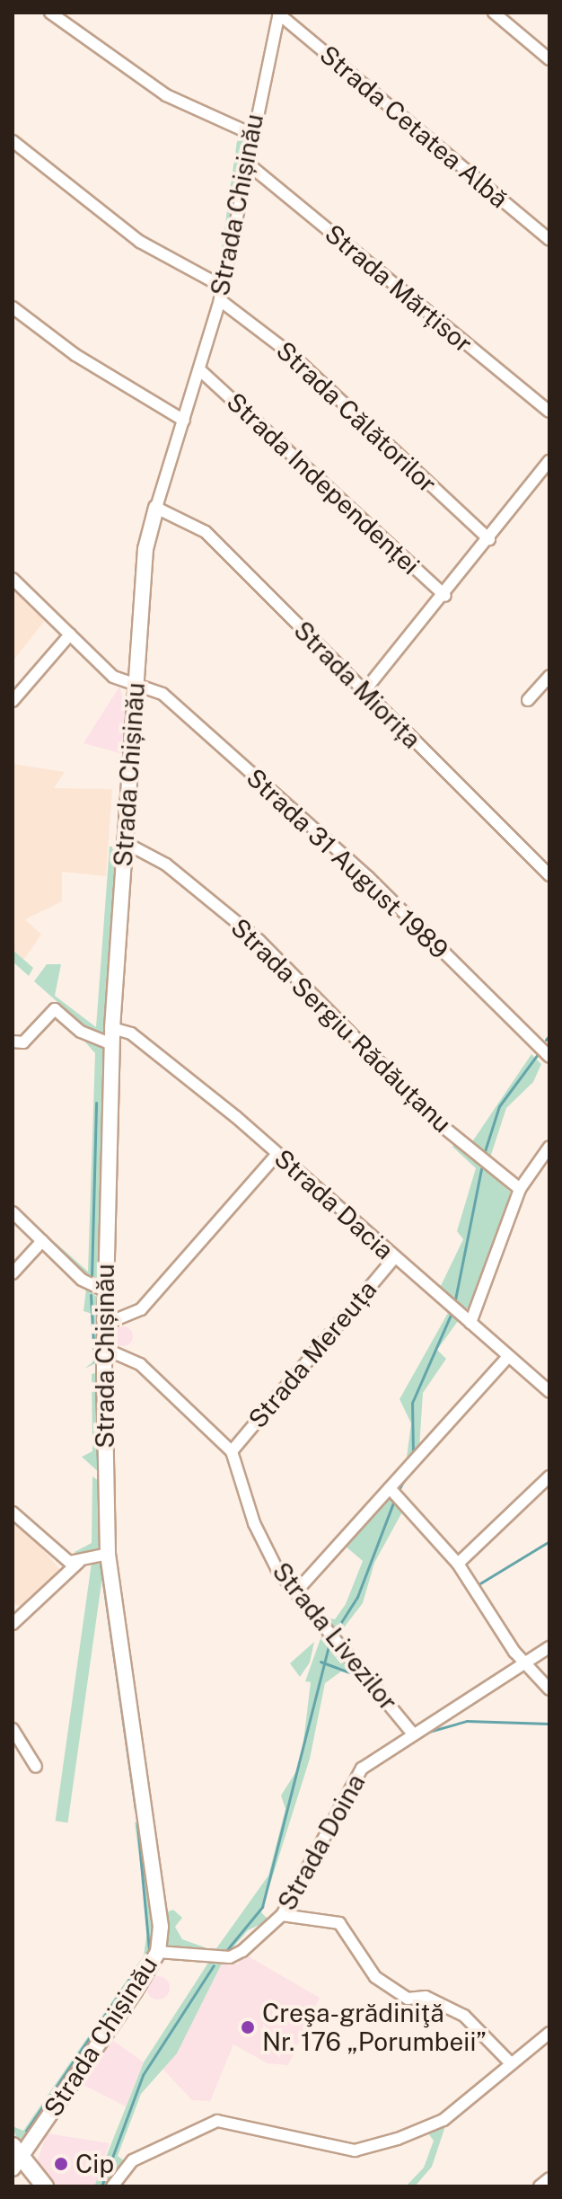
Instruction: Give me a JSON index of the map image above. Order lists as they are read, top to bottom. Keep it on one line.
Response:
{"streets":{"street":["Strada Cetatea Albă","Strada Chișinău","Strada Mărțisor","Strada Călătorilor","Strada Independenței","Strada Miorița","Strada 31 August 1989","Strada Sergiu Rădăuțanu","Strada Dacia","Strada Mereuța","Strada Livezilor","Strada Doina"]},"crossings":[["Strada Cetatea Albă","Strada Chișinău"],["Strada Chișinău","Strada Mărțisor"],["Strada Chișinău","Strada Călătorilor"],["Strada Chișinău","Strada Independenței"],["Strada Chișinău","Strada Miorița"],["Strada Chișinău","Strada 31 August 1989"],["Strada Chișinău","Strada Sergiu Rădăuțanu"],["Strada Chișinău","Strada Dacia"],["Strada Chișinău","Strada Livezilor"],["Strada Chișinău","Strada Doina"],["Strada Dacia","Strada Mereuța"],["Strada Mereuța","Strada Livezilor"],["Strada Livezilor","Strada Doina"]],"places":["Creşa-grădiniţă Nr. 176 „Porumbeii”","Cip"]}
